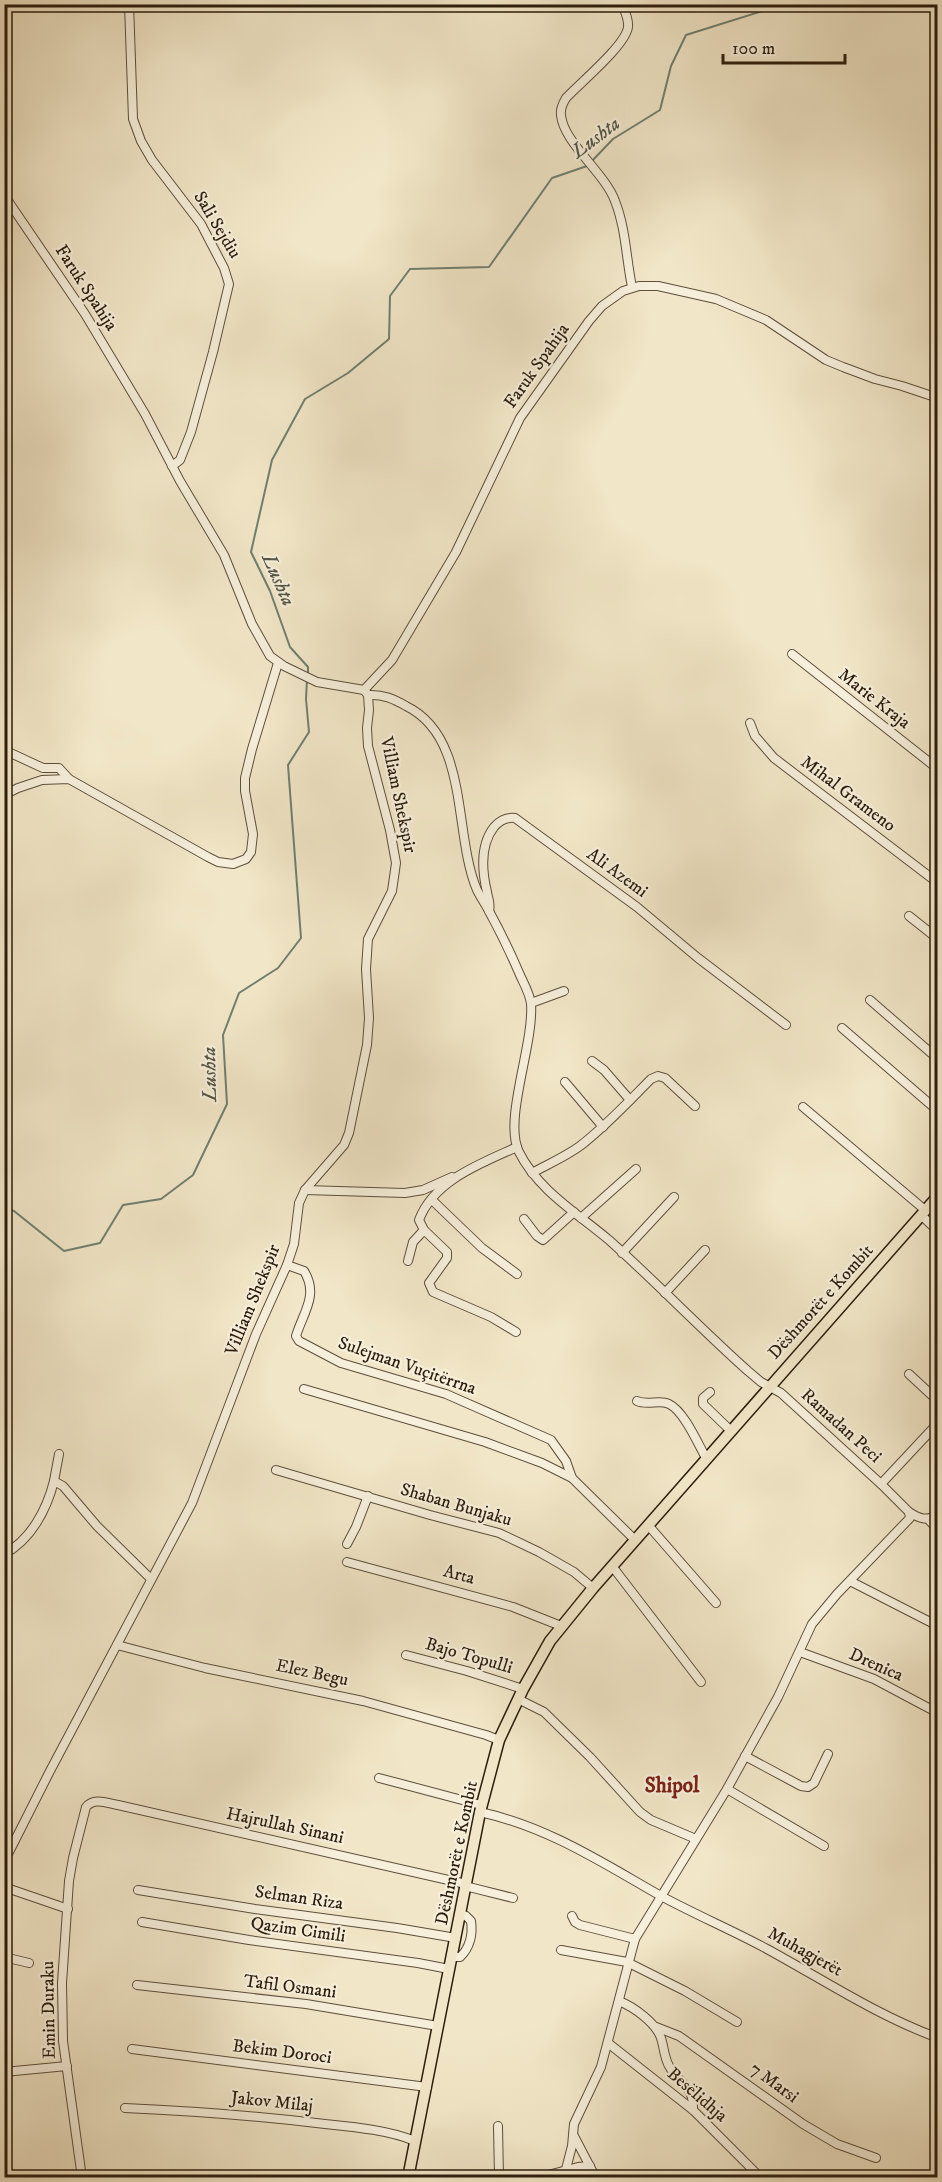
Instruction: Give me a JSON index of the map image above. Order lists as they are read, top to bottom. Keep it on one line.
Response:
{"streets":{"main road":["Dëshmorët e Kombit"],"street":["Sali Sejdiu","Faruk Spahija","Marie Kraja","Mihal Grameno","Villiam Shekspir","Ali Azemi","Sulejman Vuçitërrna","Ramadan Peci","Shaban Bunjaku","Arta","Bajo Topulli","Drenica","Elez Begu","Hajrullah Sinani","Selman Riza","Qazim Cimili","Muhagjerët","Tafil Osmani","Emin Duraku","Bekim Doroci","7 Marsi","Besëlidhja","Jakov Milaj"]},"crossings":[["Sali Sejdiu","Faruk Spahija"],["Faruk Spahija","Villiam Shekspir"],["Villiam Shekspir","Sulejman Vuçitërrna"],["Villiam Shekspir","Elez Begu"],["Dëshmorët e Kombit","Sulejman Vuçitërrna"],["Dëshmorët e Kombit","Ramadan Peci"],["Dëshmorët e Kombit","Shaban Bunjaku"],["Dëshmorët e Kombit","Arta"],["Dëshmorët e Kombit","Bajo Topulli"],["Dëshmorët e Kombit","Elez Begu"],["Dëshmorët e Kombit","Hajrullah Sinani"],["Dëshmorët e Kombit","Selman Riza"],["Dëshmorët e Kombit","Qazim Cimili"],["Dëshmorët e Kombit","Muhagjerët"],["Dëshmorët e Kombit","Tafil Osmani"],["Dëshmorët e Kombit","Bekim Doroci"],["Dëshmorët e Kombit","Jakov Milaj"],["Hajrullah Sinani","Emin Duraku"]],"districts":["Shipol"],"water":["Lushta"],"scale_bar":"100 m"}
